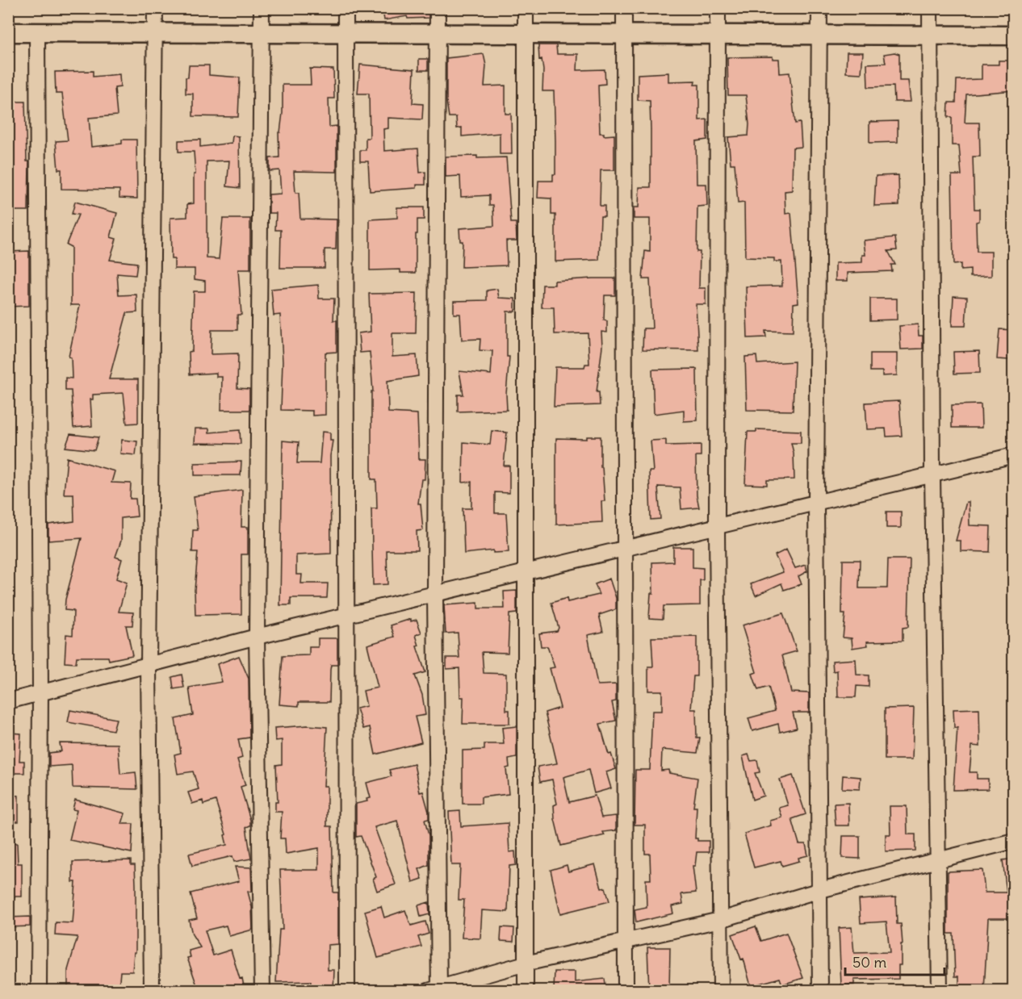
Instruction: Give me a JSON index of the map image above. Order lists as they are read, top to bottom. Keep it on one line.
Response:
{"scale_bar":"50 m"}
